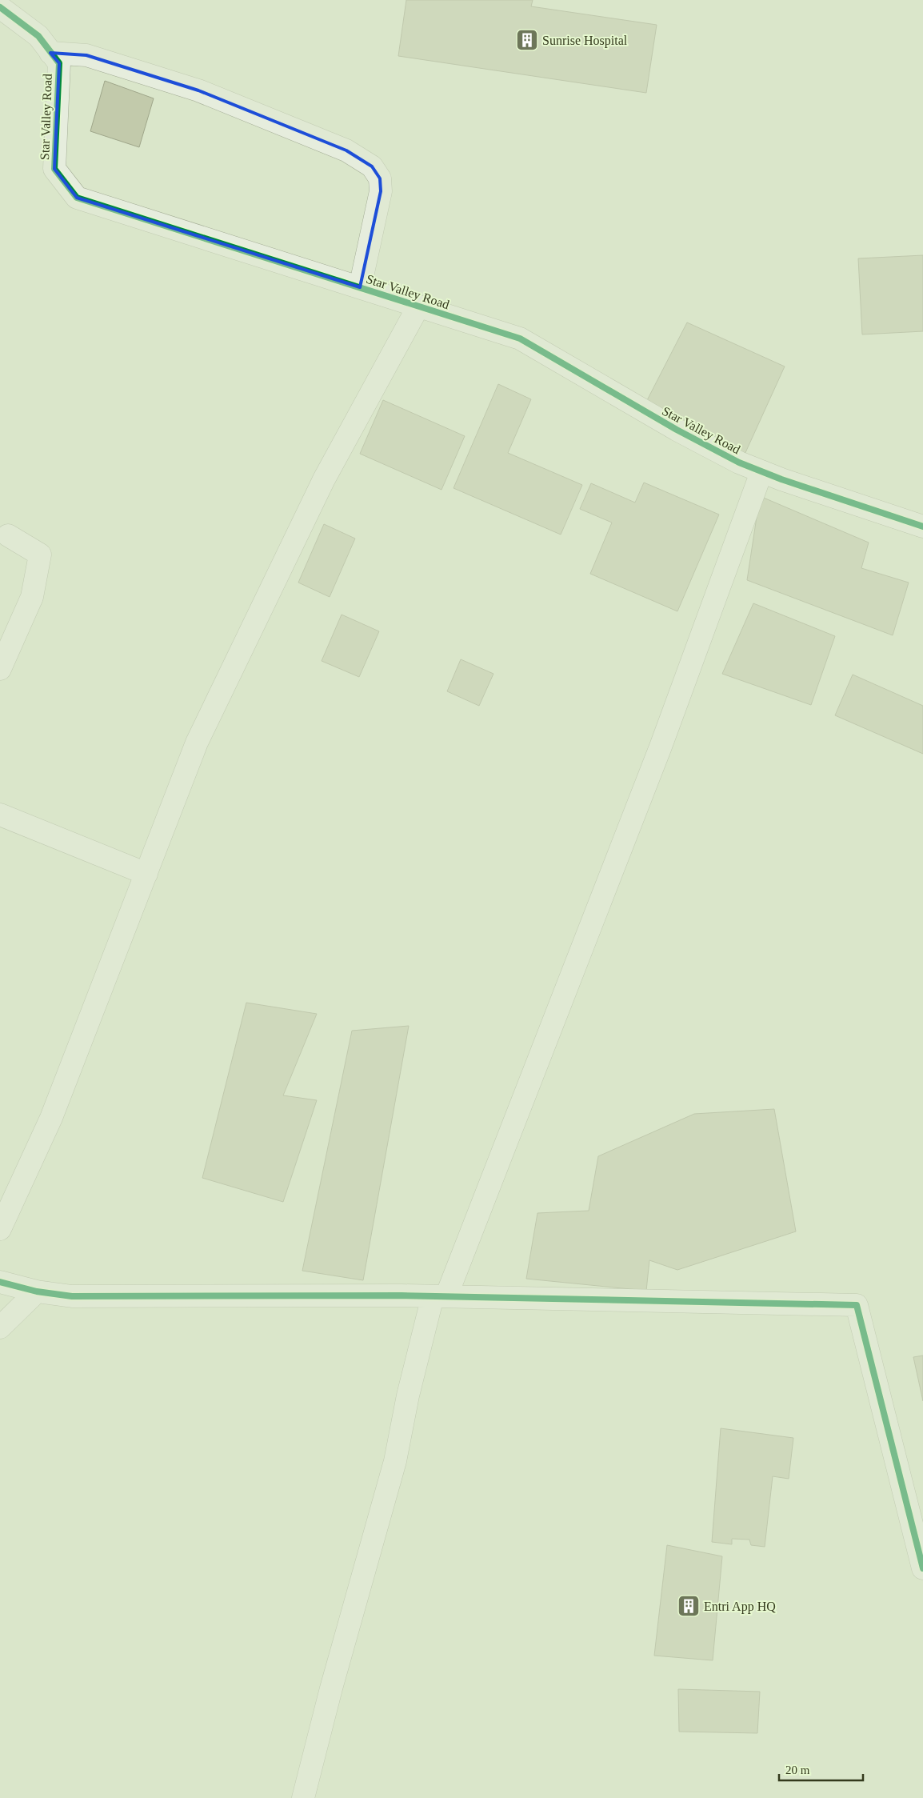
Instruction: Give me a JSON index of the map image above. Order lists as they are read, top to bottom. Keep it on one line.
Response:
{"streets":{"street":["Star Valley Road"]},"places":{"building":["Sunrise Hospital","Entri App HQ"]},"scale_bar":"20 m"}
